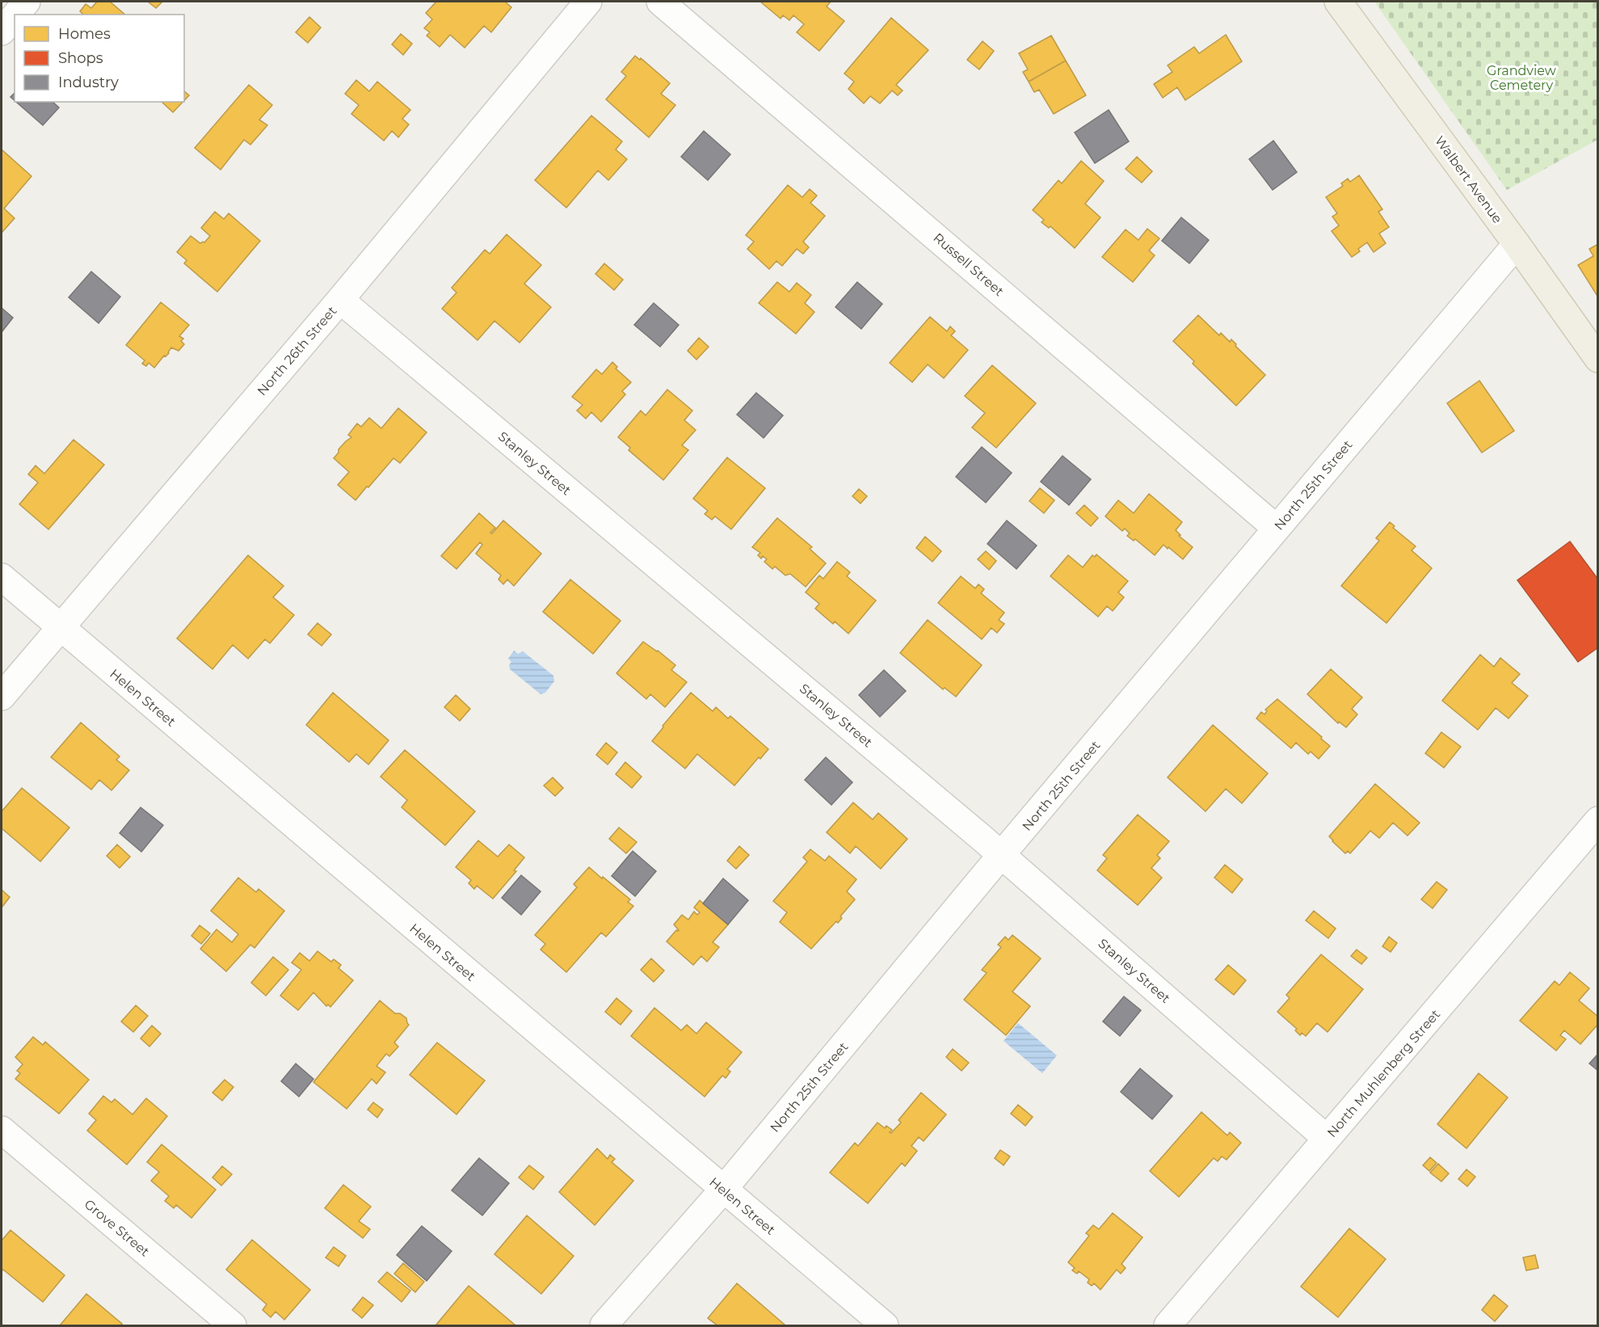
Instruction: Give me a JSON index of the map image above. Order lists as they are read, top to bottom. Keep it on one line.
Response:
{"streets":{"main road":["Walbert Avenue"],"street":["Russell Street","North 26th Street","Stanley Street","North 25th Street","Helen Street","North Muhlenberg Street","Grove Street"]},"crossings":[["Walbert Avenue","North 25th Street"],["Russell Street","North 25th Street"],["North 26th Street","Stanley Street"],["North 26th Street","Helen Street"],["Stanley Street","North 25th Street"],["Stanley Street","North Muhlenberg Street"],["North 25th Street","Helen Street"]],"parks":["Grandview Cemetery"],"legend":["Homes","Shops","Industry"]}
